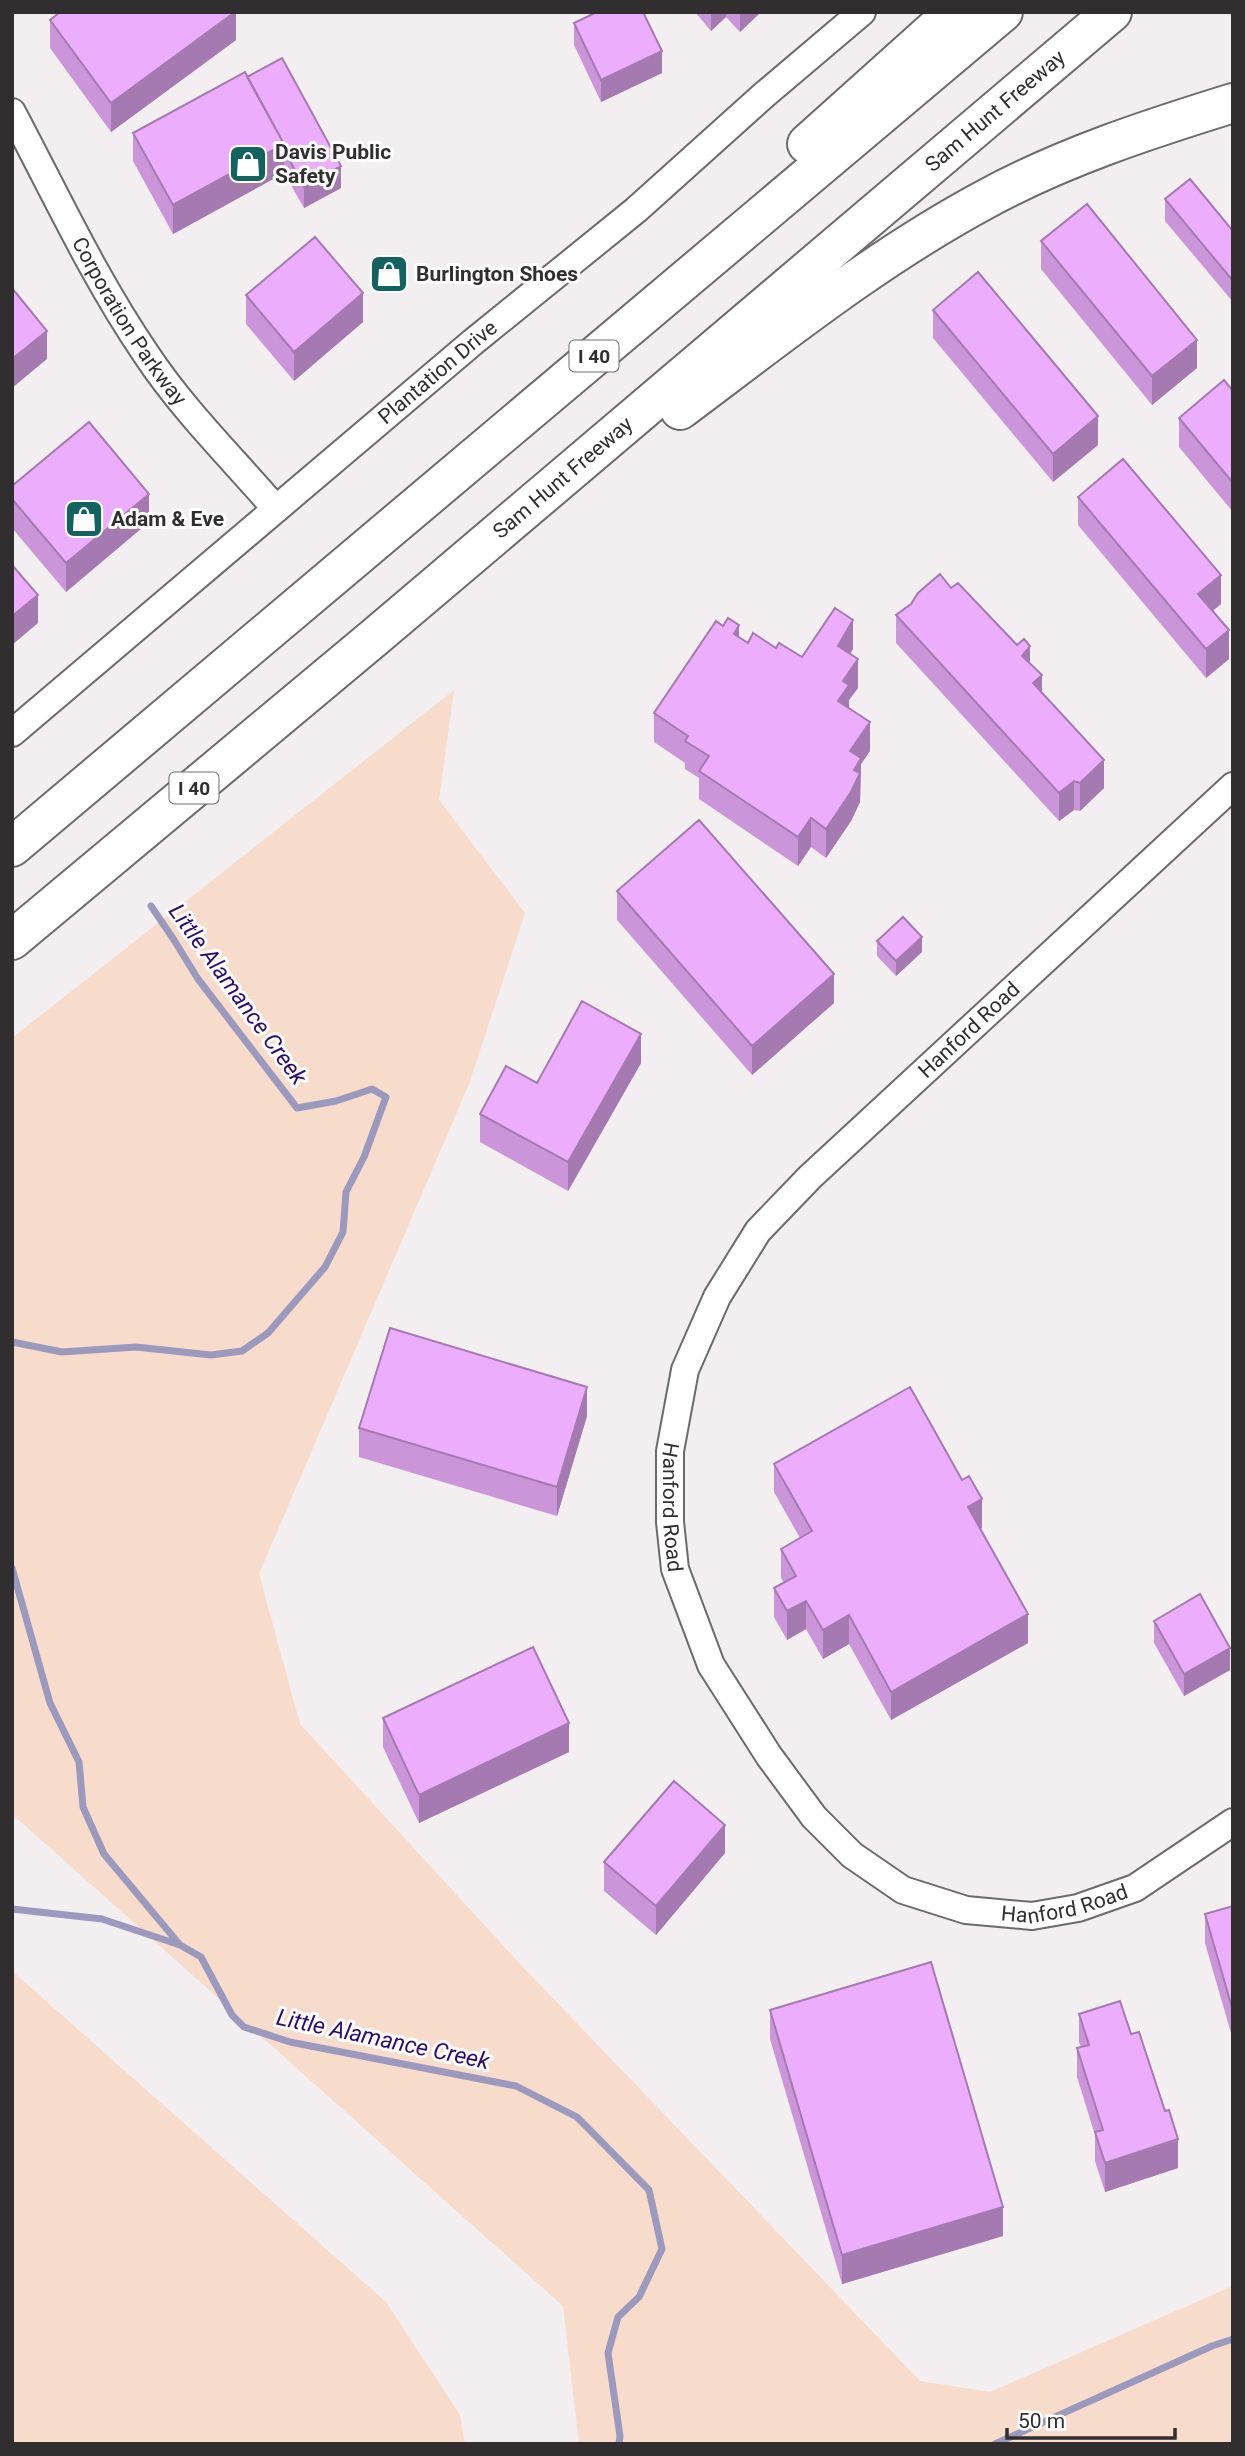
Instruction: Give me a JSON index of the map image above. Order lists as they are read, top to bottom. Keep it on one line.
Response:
{"streets":{"highway":["Sam Hunt Freeway","I 40"],"street":["Corporation Parkway","Plantation Drive","Hanford Road"]},"crossings":[["Corporation Parkway","Plantation Drive"]],"water":["Little Alamance Creek"],"places":{"shop":["Davis Public Safety","Burlington Shoes","Adam & Eve"]},"scale_bar":"50 m"}
